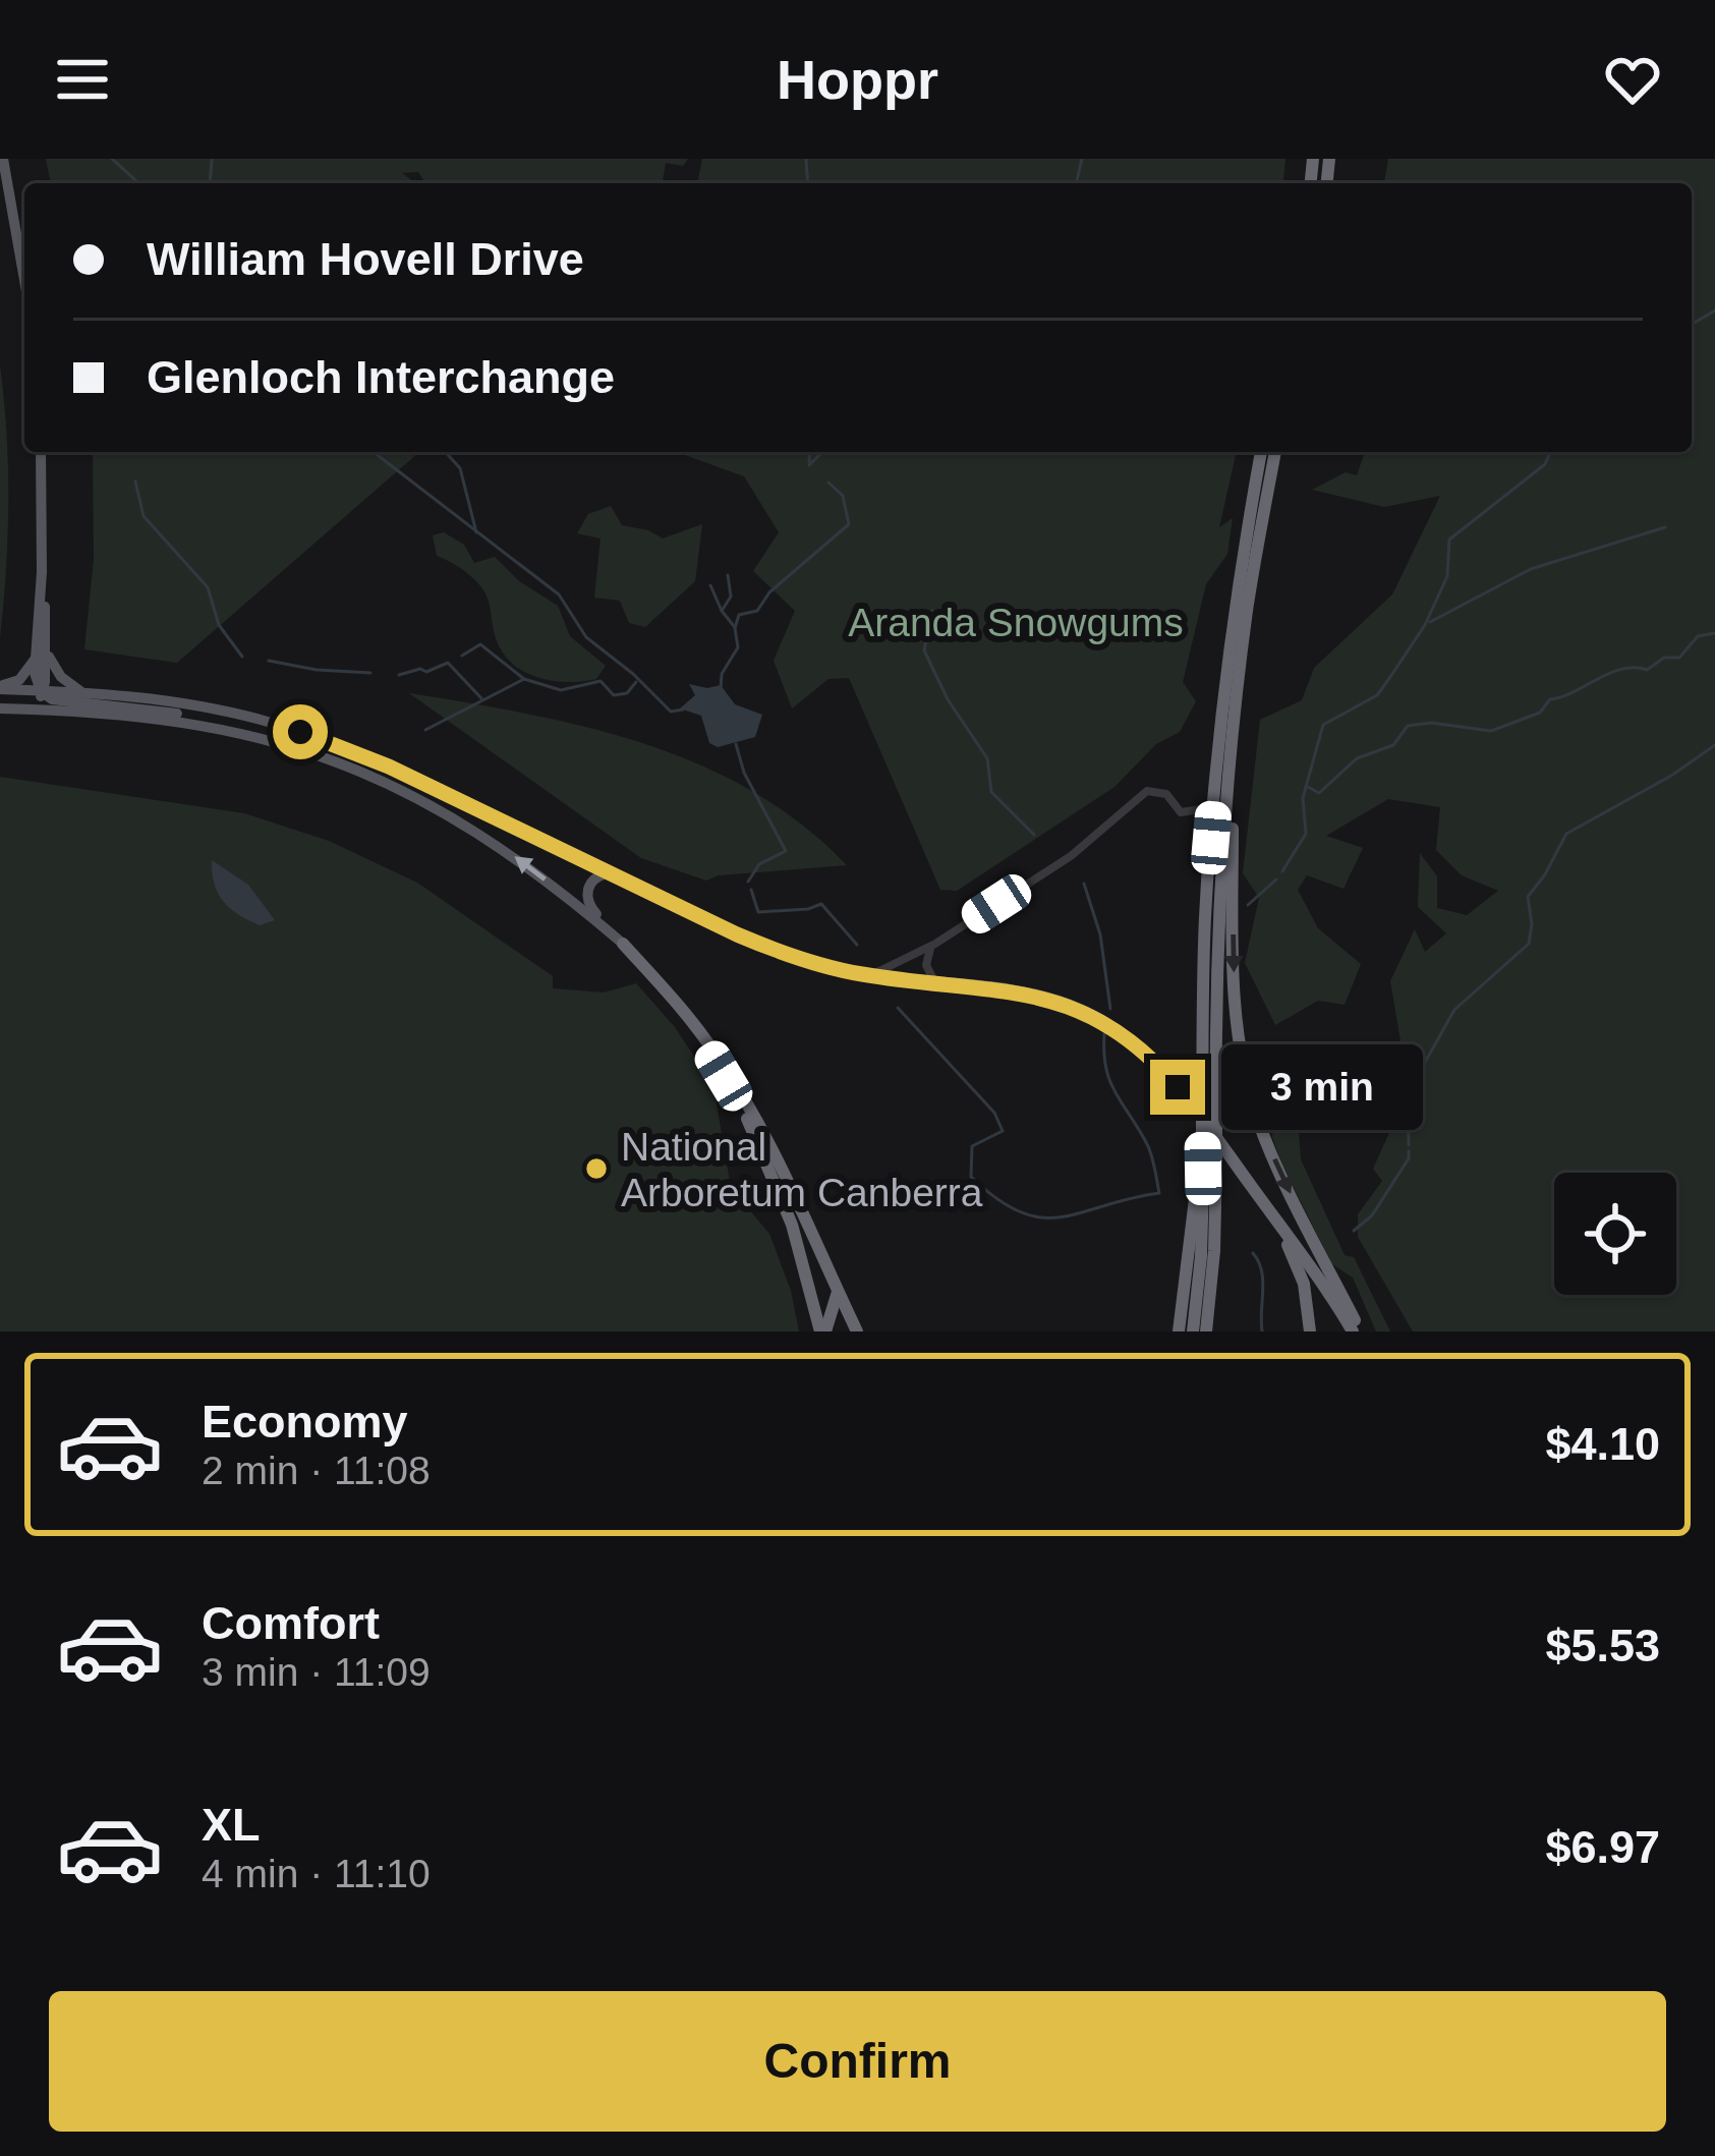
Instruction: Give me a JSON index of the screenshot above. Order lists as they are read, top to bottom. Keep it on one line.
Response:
{"parks":["Aranda Snowgums"],"places":["National Arboretum Canberra"],"page":{"header":"Hoppr","banner":["William Hovell Drive","Glenloch Interchange"],"bubble":"3 min","list":[{"name":"Economy","note":"2 min · 11:08","value":"$4.10"},{"name":"Comfort","note":"3 min · 11:09","value":"$5.53"},{"name":"XL","note":"4 min · 11:10","value":"$6.97"}],"buttons":"Confirm"}}
